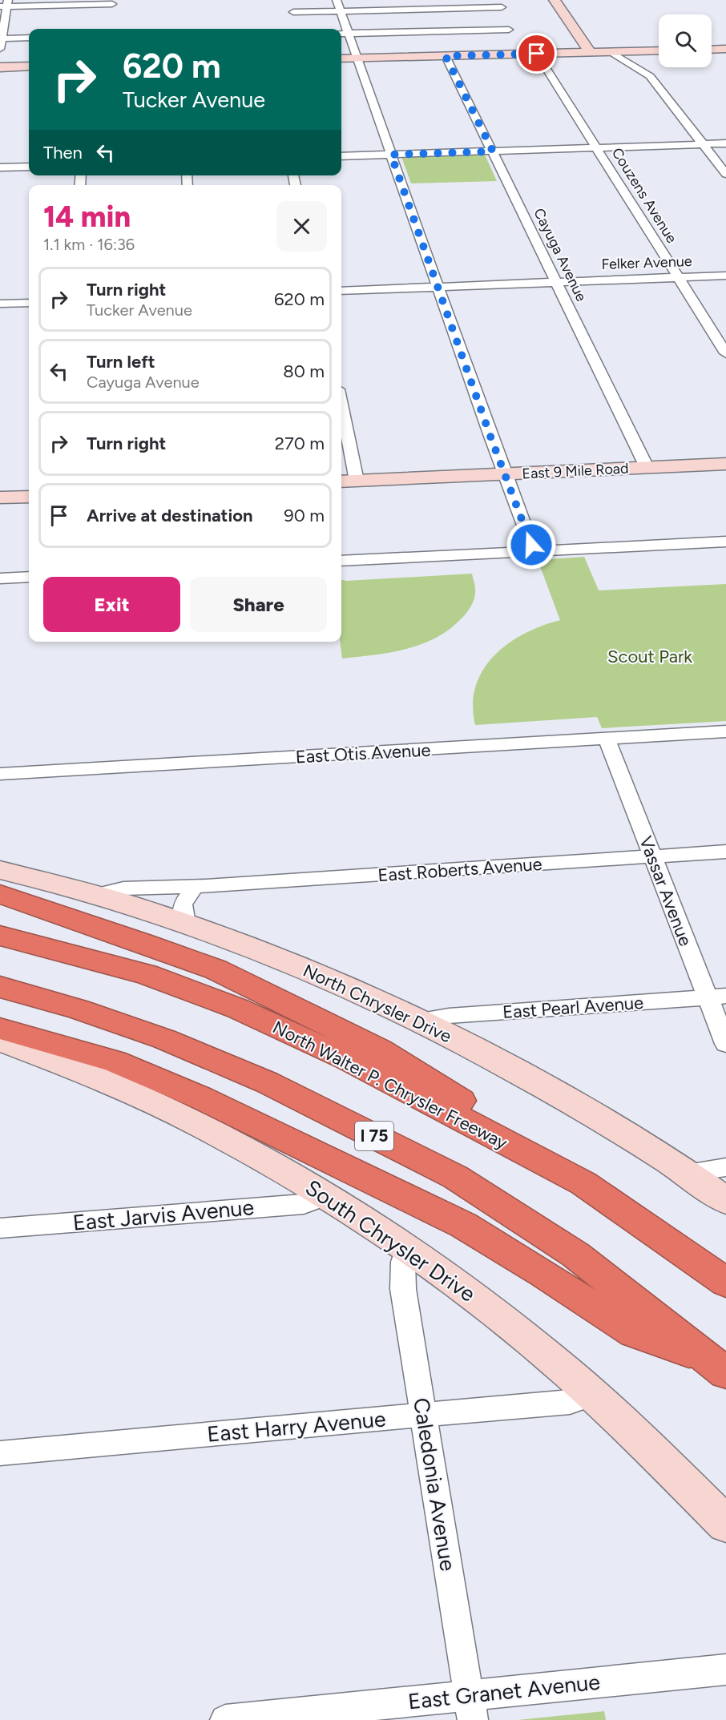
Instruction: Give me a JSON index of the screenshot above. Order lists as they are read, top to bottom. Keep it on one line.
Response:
{"streets":{"highway":["North Walter P. Chrysler Freeway","I 75"],"main road":["East 9 Mile Road","North Chrysler Drive","South Chrysler Drive"],"street":["Couzens Avenue","Cayuga Avenue","Felker Avenue","East Otis Avenue","East Roberts Avenue","Vassar Avenue","East Pearl Avenue","East Jarvis Avenue","East Harry Avenue","Caledonia Avenue","East Granet Avenue"]},"crossings":[["Couzens Avenue","Felker Avenue"],["Cayuga Avenue","Felker Avenue"],["Cayuga Avenue","East 9 Mile Road"],["East Otis Avenue","Vassar Avenue"],["East Roberts Avenue","Vassar Avenue"],["East Roberts Avenue","North Chrysler Drive"],["Vassar Avenue","East Pearl Avenue"],["North Chrysler Drive","East Pearl Avenue"],["East Jarvis Avenue","South Chrysler Drive"],["South Chrysler Drive","East Harry Avenue"],["South Chrysler Drive","Caledonia Avenue"],["East Harry Avenue","Caledonia Avenue"],["Caledonia Avenue","East Granet Avenue"]],"parks":["Scout Park"],"page":{"turn":["620 m","Tucker Avenue"],"then":"Then","heading":["14 min","1.1 km · 16:36"],"list":[{"name":"Turn right","note":"Tucker Avenue","value":"620 m"},{"name":"Turn left","note":"Cayuga Avenue","value":"80 m"},{"name":"Turn right","value":"270 m"},{"name":"Arrive at destination","value":"90 m"}],"buttons":["Exit","Share"]}}
